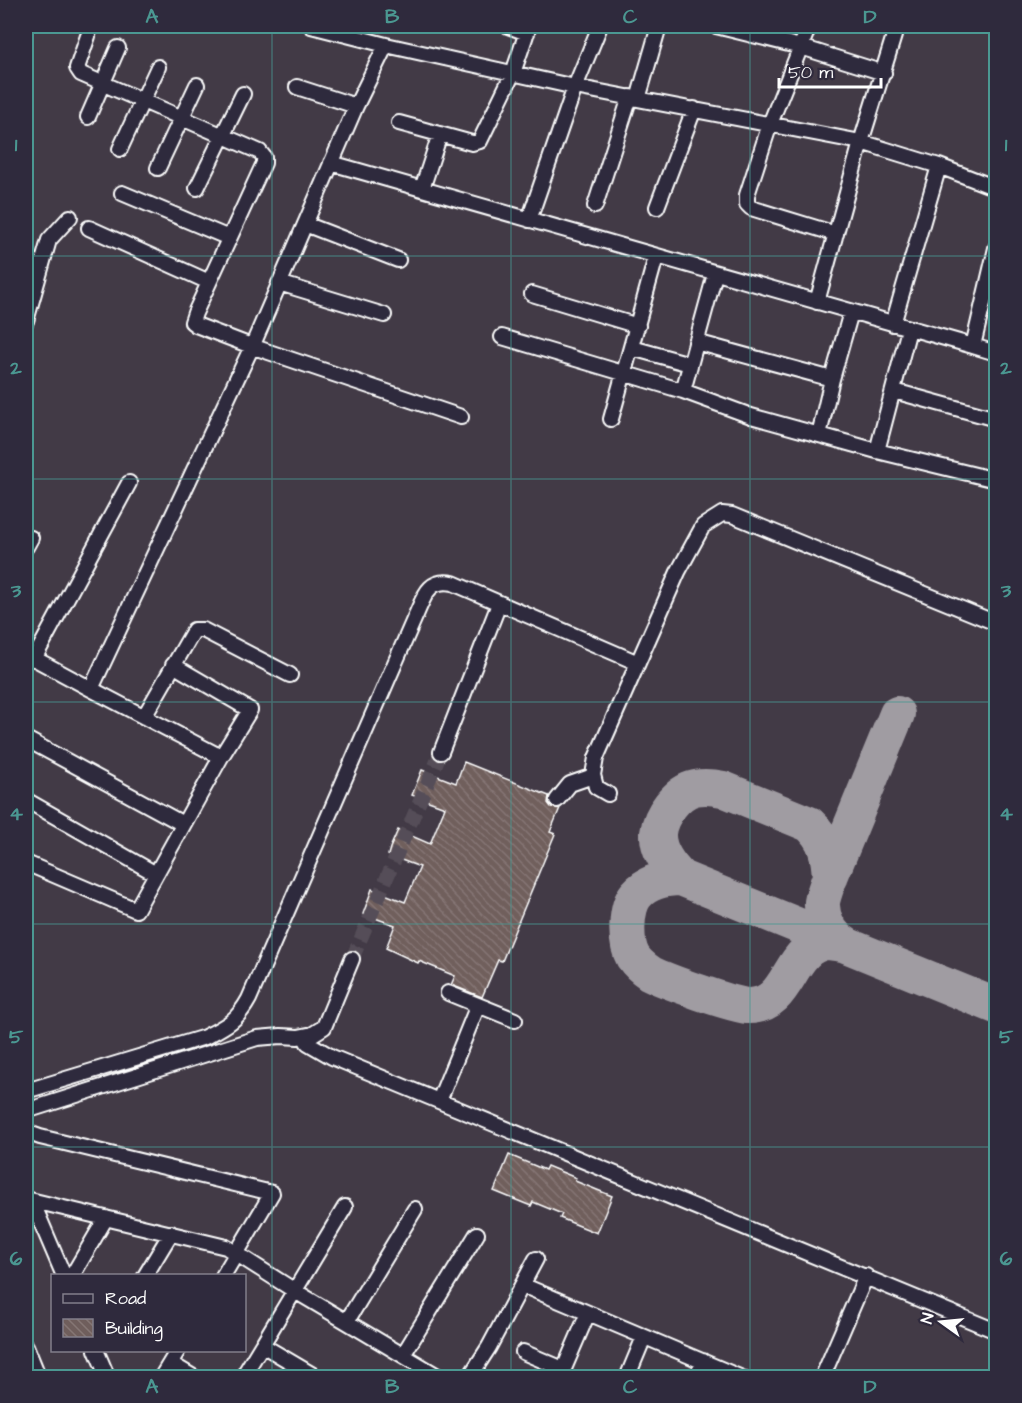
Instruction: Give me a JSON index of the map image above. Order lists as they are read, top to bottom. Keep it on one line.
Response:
{"legend":["Road","Building"],"scale_bar":"50 m","north":"left","grid":{"columns":["A","B","C","D"],"rows":["1","2","3","4","5","6"]}}
